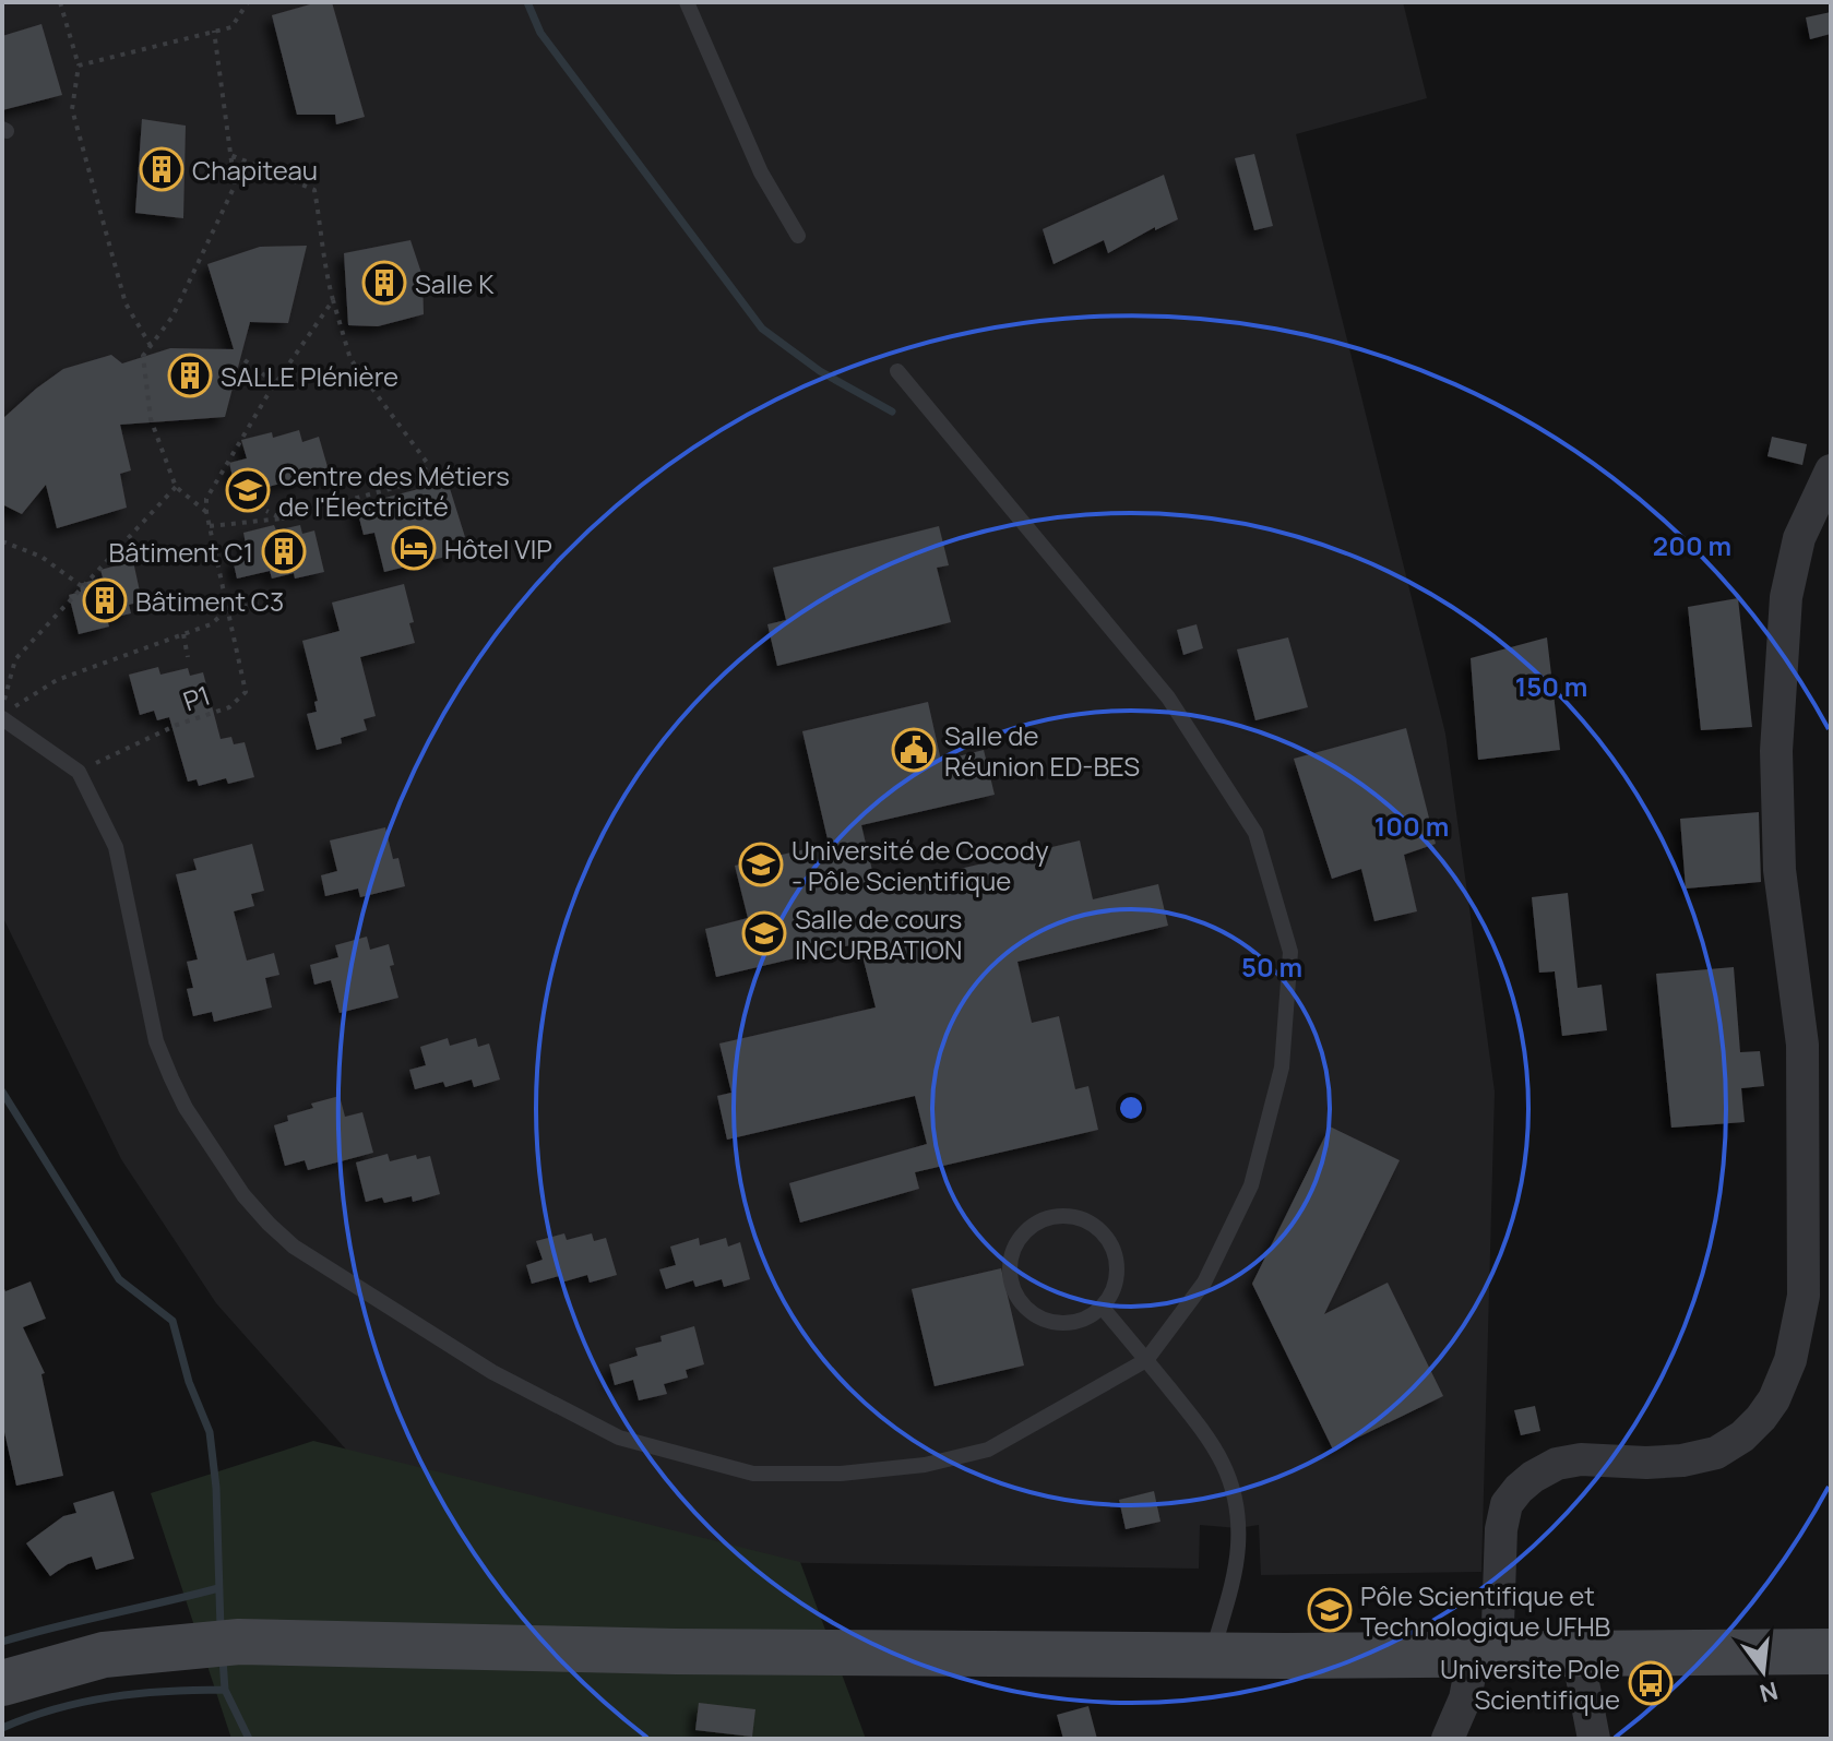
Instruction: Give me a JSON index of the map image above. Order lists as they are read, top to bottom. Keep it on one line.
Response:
{"streets":{"path":["P1"]},"places":{"building":["Chapiteau","Salle K","SALLE Plénière","Bâtiment C1","Bâtiment C3"],"school or university":["Centre des Métiers de l'Électricité","Université de Cocody - Pôle Scientifique","Salle de cours INCURBATION","Pôle Scientifique et Technologique UFHB"],"hotel":["Hôtel VIP"],"public building":["Salle de Réunion ED-BES"],"bus stop":["Universite Pole Scientifique"]},"north":"bottom","rings":["200 m","150 m","100 m","50 m"]}
